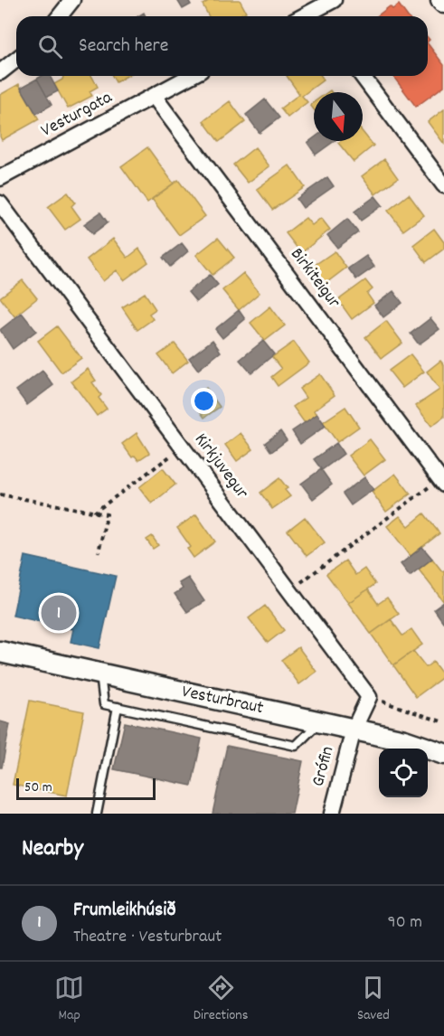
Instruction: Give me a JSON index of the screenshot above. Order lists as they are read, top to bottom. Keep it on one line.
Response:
{"streets":{"street":["Vesturgata","Birkiteigur","Kirkjuvegur","Vesturbraut","Grófin"]},"crossings":[["Vesturgata","Birkiteigur"],["Vesturbraut","Grófin"]],"scale_bar":"50 m","north":"bottom","page":{"search":"Search here","pins":"1","scale":"50 m","heading":"Nearby","list":[{"mark":"1","name":"Frumleikhúsið","note":"Theatre · Vesturbraut","value":"90 m"}],"nav":["Map","Directions","Saved"]}}
